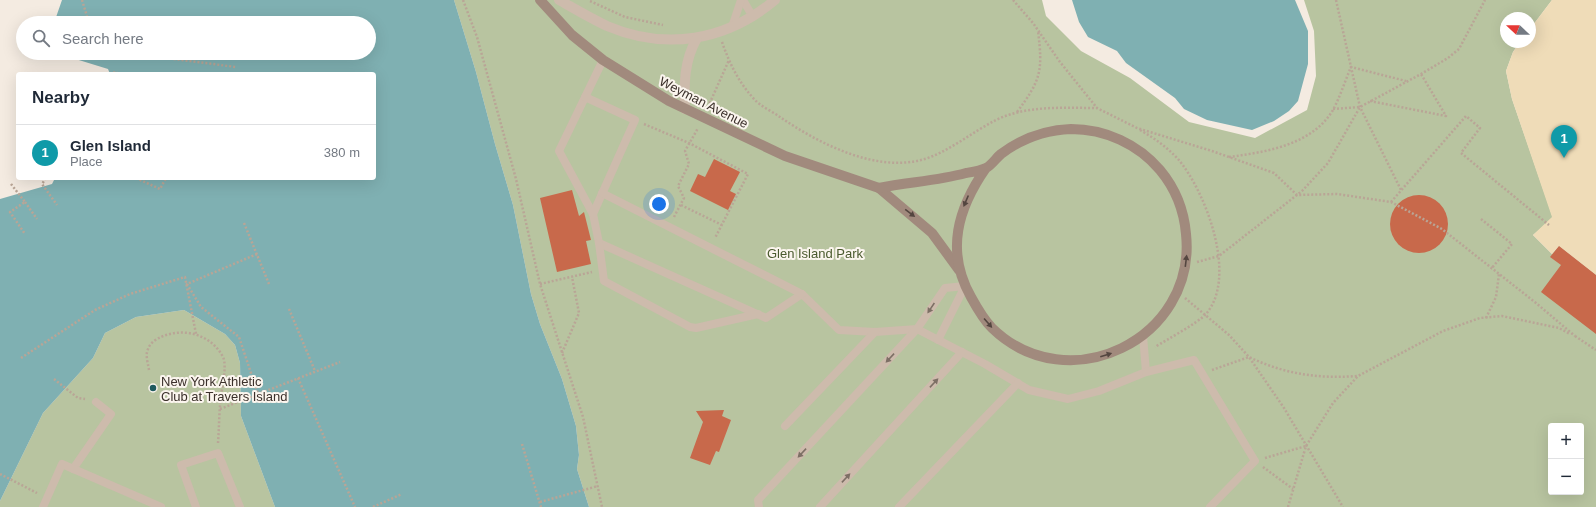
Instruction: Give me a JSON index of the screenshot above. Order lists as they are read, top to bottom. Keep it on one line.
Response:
{"streets":{"street":["Weyman Avenue"]},"parks":["Glen Island Park"],"places":["New York Athletic Club at Travers Island"],"north":"left","page":{"search":"Search here","heading":"Nearby","list":[{"mark":"1","name":"Glen Island","note":"Place","value":"380 m"}],"pins":"1","map_buttons":["+","−"]}}
